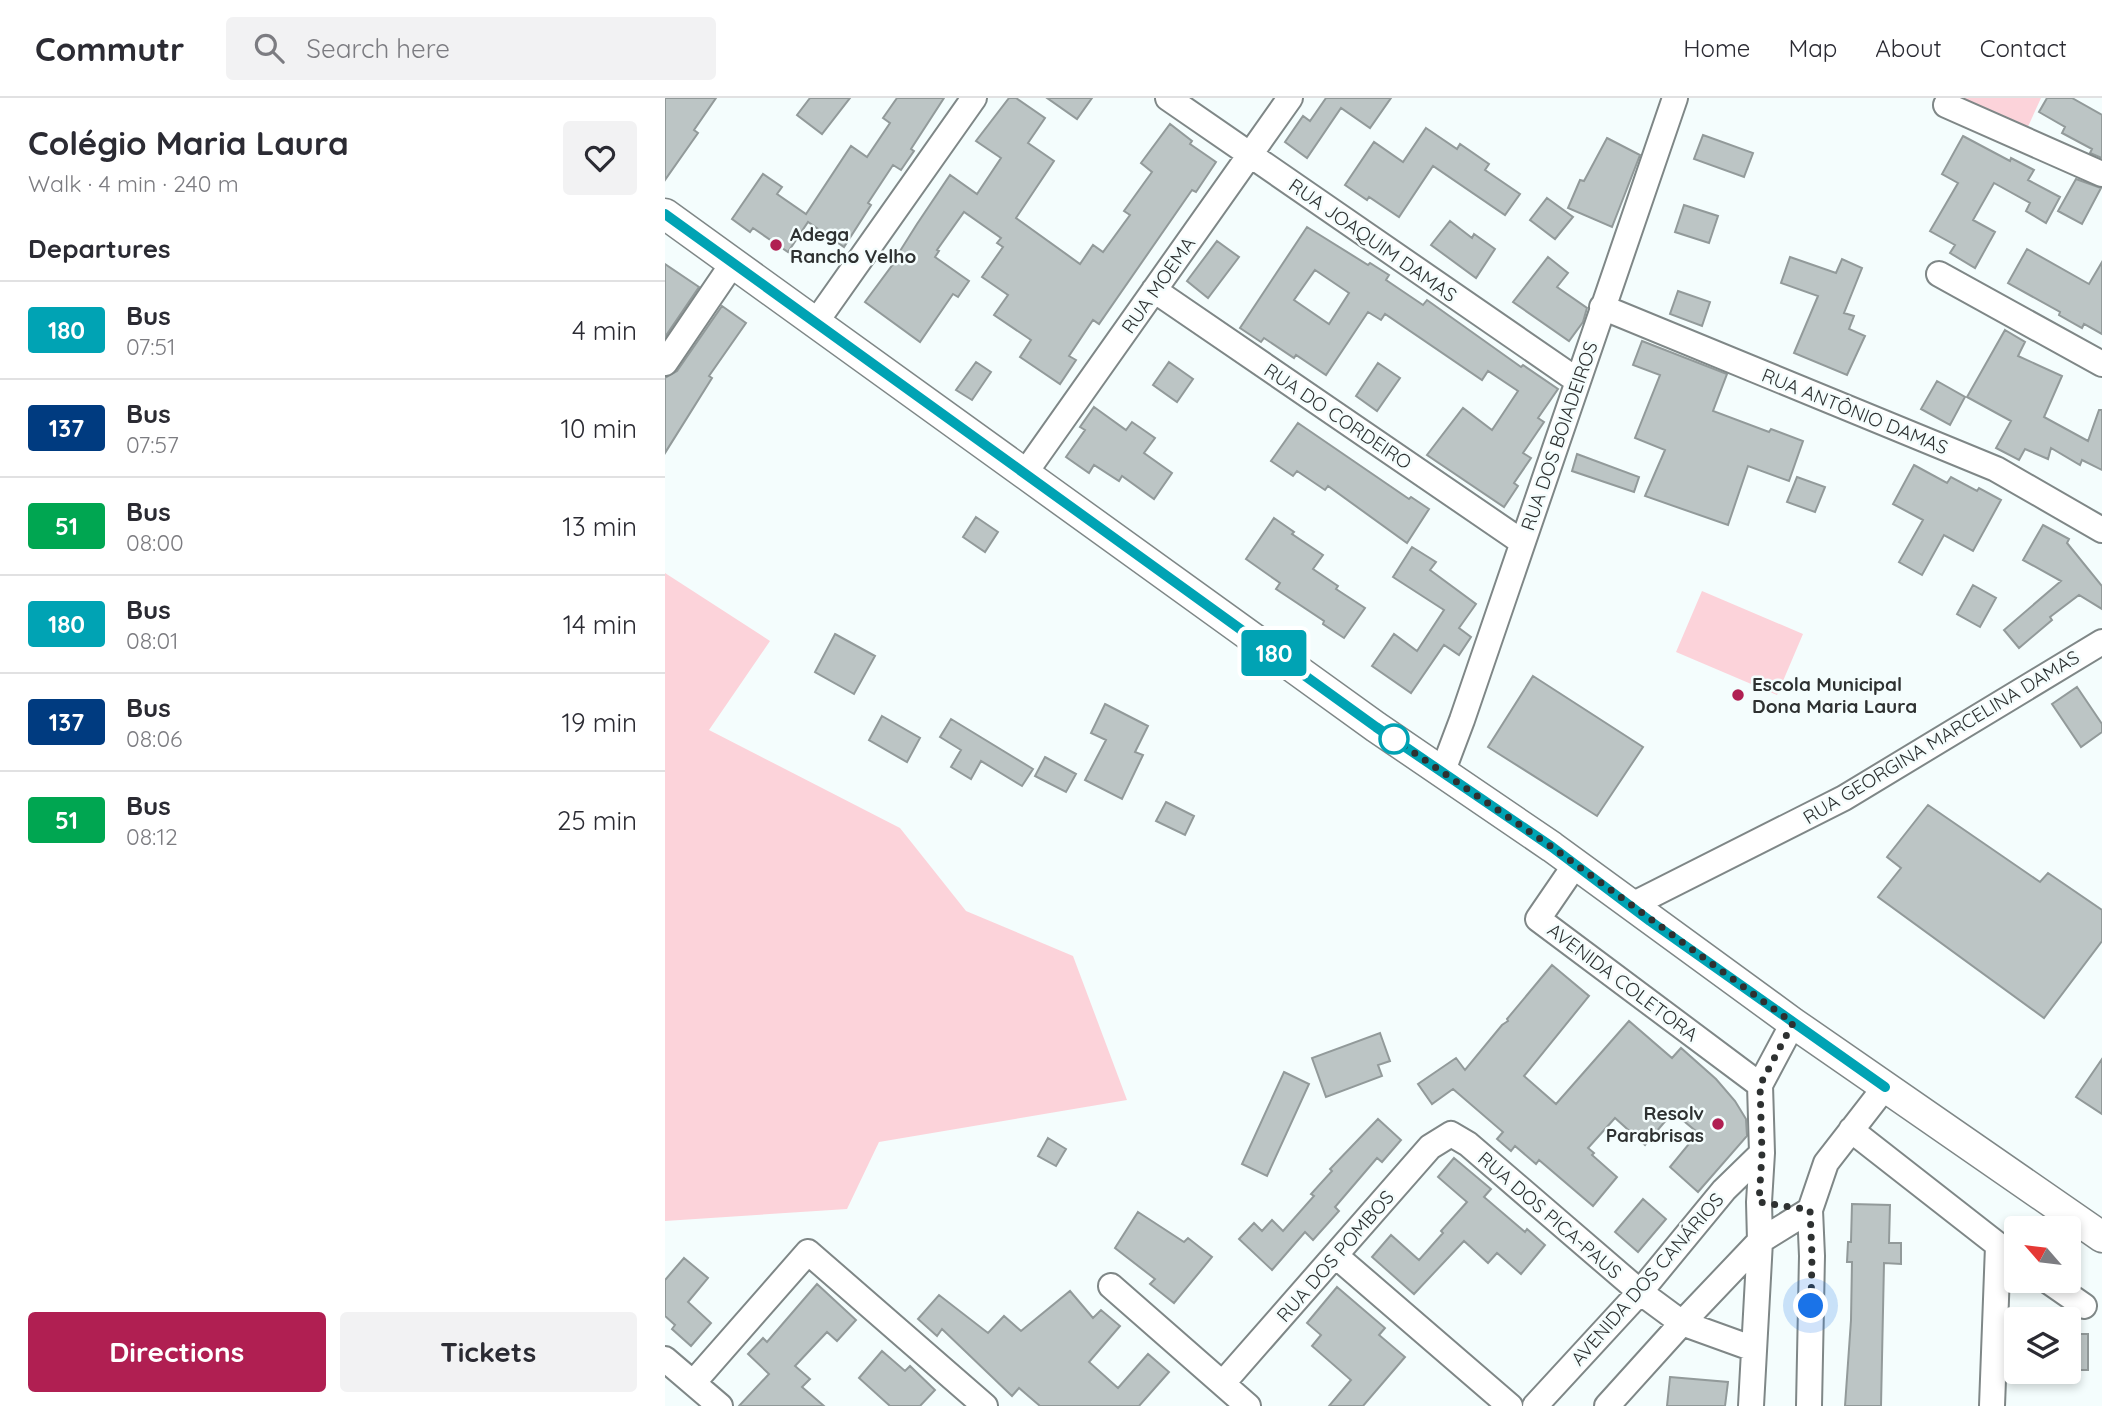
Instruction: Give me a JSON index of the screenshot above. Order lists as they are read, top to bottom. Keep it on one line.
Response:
{"streets":{"street":["RUA JOAQUIM DAMAS","RUA MOEMA","RUA ANTÔNIO DAMAS","RUA DO CORDEIRO","RUA DOS BOIADEIROS","RUA GEORGINA MARCELINA DAMAS","AVENIDA COLETORA","RUA DOS PICA-PAUS","RUA DOS POMBOS","AVENIDA DOS CANÁRIOS"]},"crossings":[["RUA JOAQUIM DAMAS","RUA MOEMA"],["RUA JOAQUIM DAMAS","RUA DOS BOIADEIROS"],["RUA MOEMA","RUA DO CORDEIRO"],["RUA ANTÔNIO DAMAS","RUA DOS BOIADEIROS"],["RUA DO CORDEIRO","RUA DOS BOIADEIROS"],["RUA DOS PICA-PAUS","RUA DOS POMBOS"],["RUA DOS PICA-PAUS","AVENIDA DOS CANÁRIOS"]],"places":["Adega Rancho Velho","Escola Municipal Dona Maria Laura","Resolv Parabrisas"],"lines":["bus line 180"],"north":"top left","page":{"header":"Commutr","search":"Search here","nav":["Home","Map","About","Contact"],"heading":[["Colégio Maria Laura","Walk · 4 min · 240 m"],"Departures"],"on_map":"180","list":[{"mark":"180","name":"Bus","note":"07:51","value":"4 min"},{"mark":"137","name":"Bus","note":"07:57","value":"10 min"},{"mark":"51","name":"Bus","note":"08:00","value":"13 min"},{"mark":"180","name":"Bus","note":"08:01","value":"14 min"},{"mark":"137","name":"Bus","note":"08:06","value":"19 min"},{"mark":"51","name":"Bus","note":"08:12","value":"25 min"}],"buttons":["Directions","Tickets"]}}
